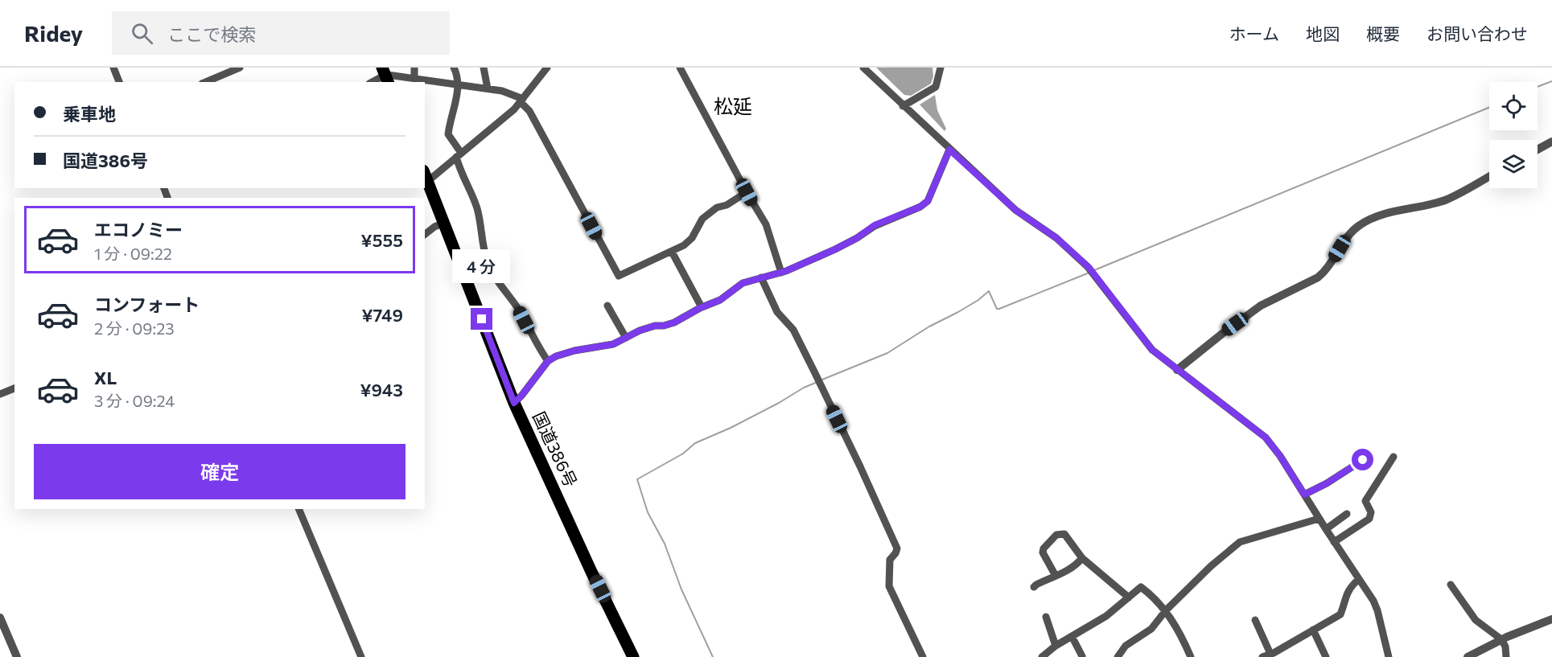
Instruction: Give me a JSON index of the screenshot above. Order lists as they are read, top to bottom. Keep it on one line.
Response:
{"streets":{"highway":["国道386号"]},"districts":["松延"],"page":{"header":"Ridey","search":"ここで検索","nav":["ホーム","地図","概要","お問い合わせ"],"banner":["乗車地","国道386号"],"list":[{"name":"エコノミー","note":"1 分 · 09:22","value":"¥555"},{"name":"コンフォート","note":"2 分 · 09:23","value":"¥749"},{"name":"XL","note":"3 分 · 09:24","value":"¥943"}],"bubble":"4 分","buttons":"確定"}}
